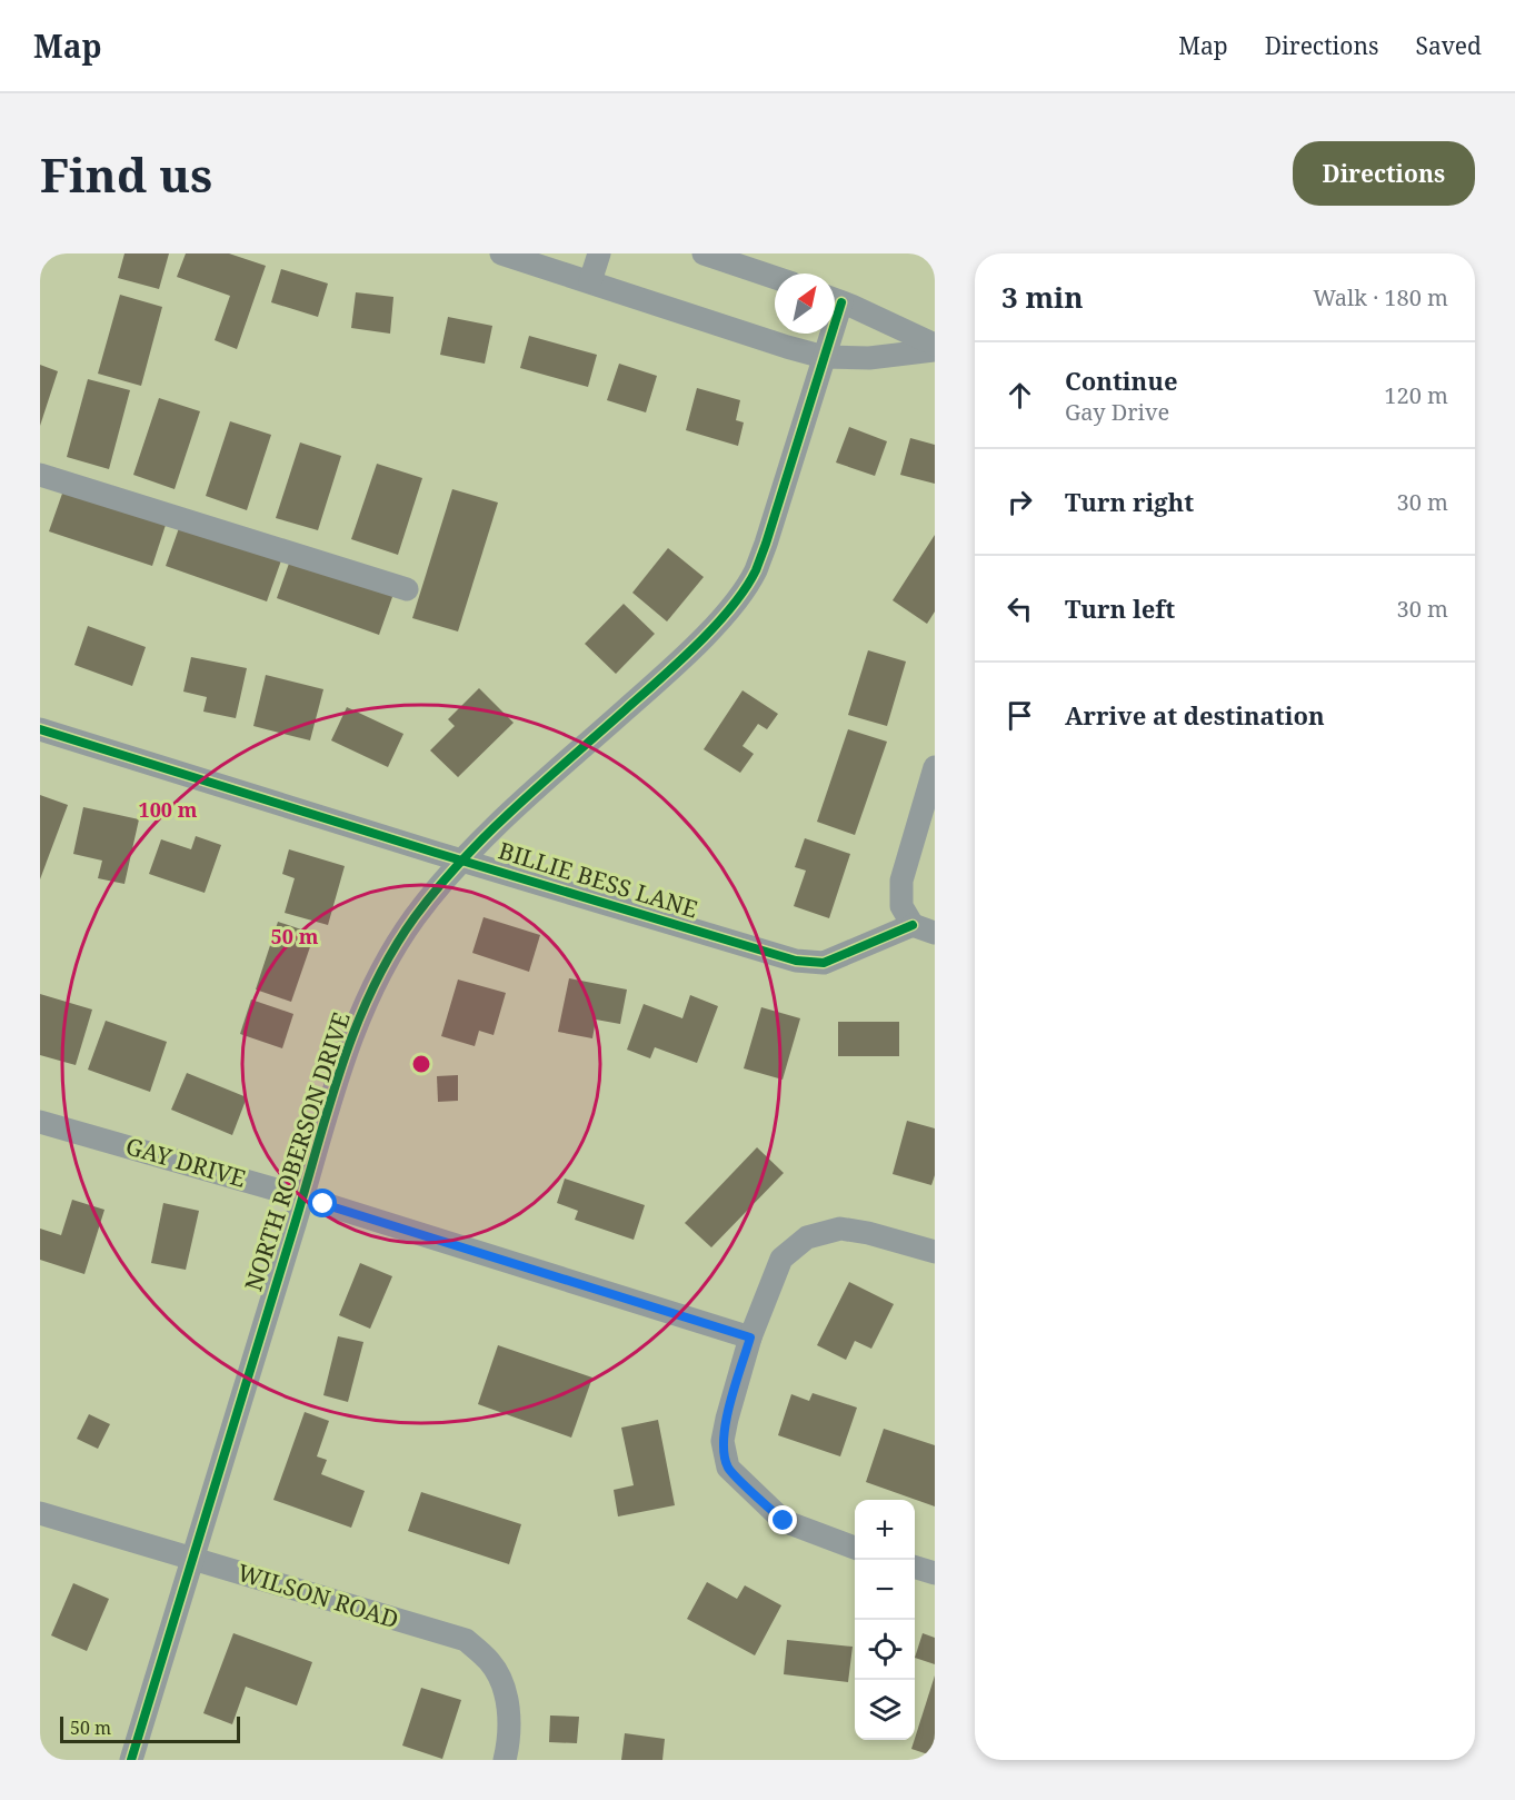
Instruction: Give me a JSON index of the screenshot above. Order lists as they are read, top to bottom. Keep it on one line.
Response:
{"streets":{"street":["BILLIE BESS LANE","NORTH ROBERSON DRIVE","GAY DRIVE","WILSON ROAD"]},"crossings":[["BILLIE BESS LANE","NORTH ROBERSON DRIVE"],["NORTH ROBERSON DRIVE","GAY DRIVE"],["NORTH ROBERSON DRIVE","WILSON ROAD"]],"scale_bar":"50 m","north":"top right","page":{"header":"Map","nav":["Map","Directions","Saved"],"buttons":"Directions","title":"Find us","heading":["3 min","Walk · 180 m"],"list":[["Continue","Gay Drive","120 m"],["Turn right","30 m"],["Turn left","30 m"],"Arrive at destination"],"map_buttons":["+","−"],"scale":"50 m"},"rings":["100 m","50 m"]}
